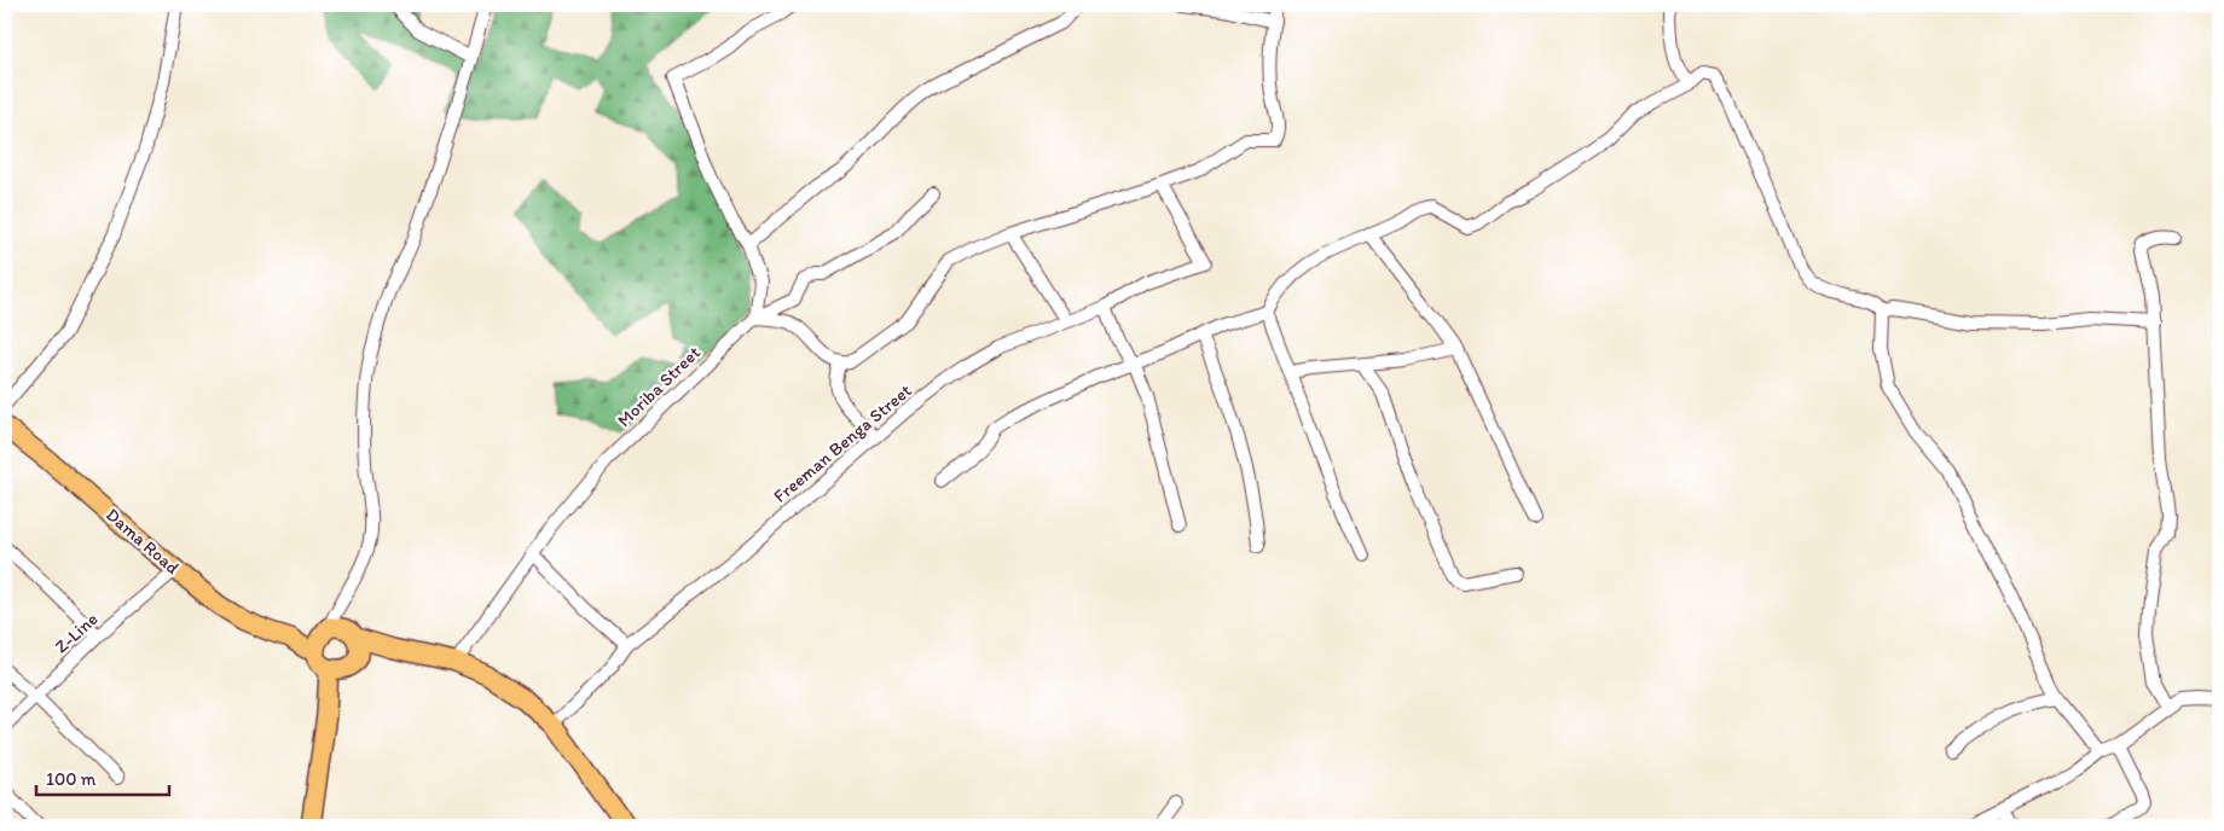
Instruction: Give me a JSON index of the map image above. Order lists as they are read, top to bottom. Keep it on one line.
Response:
{"streets":{"highway":["Dama Road"],"street":["Moriba Street","Freeman Benga Street","Z-Line"]},"crossings":[["Dama Road","Z-Line"]],"scale_bar":"100 m"}
